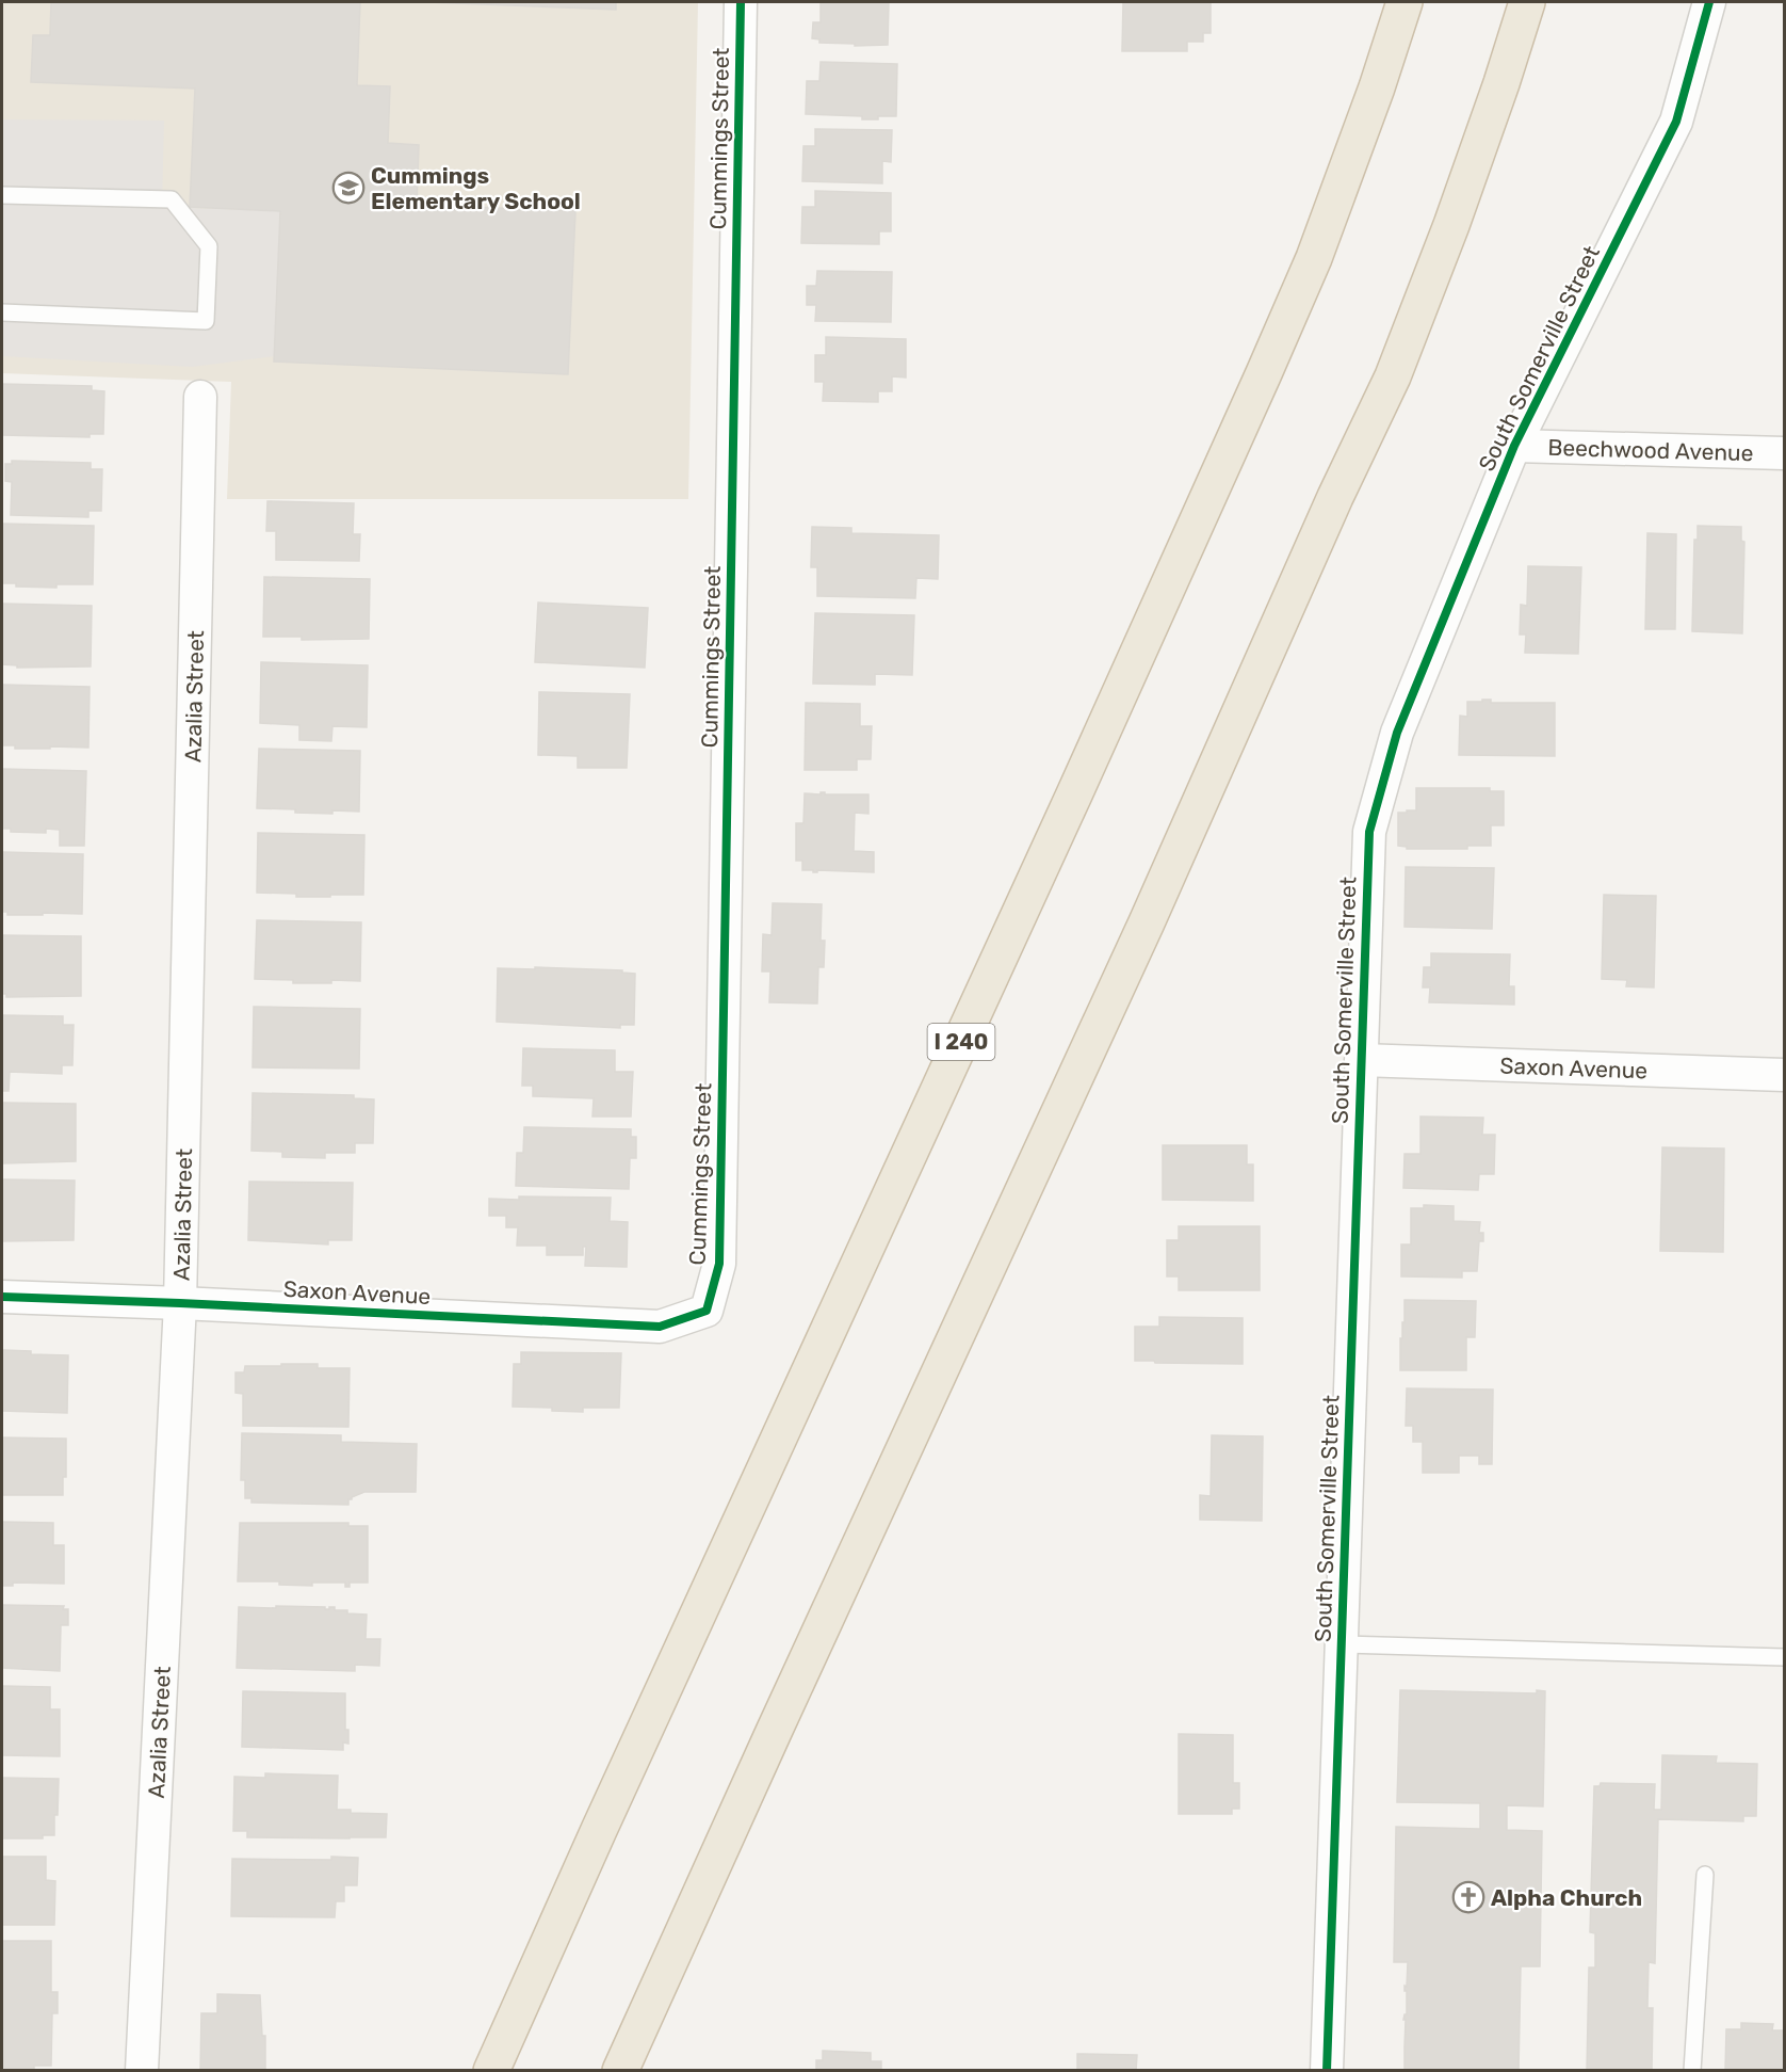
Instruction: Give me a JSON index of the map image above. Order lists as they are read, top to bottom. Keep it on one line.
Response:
{"streets":{"highway":["I 240"],"street":["Cummings Street","South Somerville Street","Beechwood Avenue","Azalia Street","Saxon Avenue"]},"crossings":[["Cummings Street","Saxon Avenue"],["South Somerville Street","Beechwood Avenue"],["South Somerville Street","Saxon Avenue"],["Azalia Street","Saxon Avenue"]],"places":{"school or university":["Cummings Elementary School"],"church":["Alpha Church"]}}
